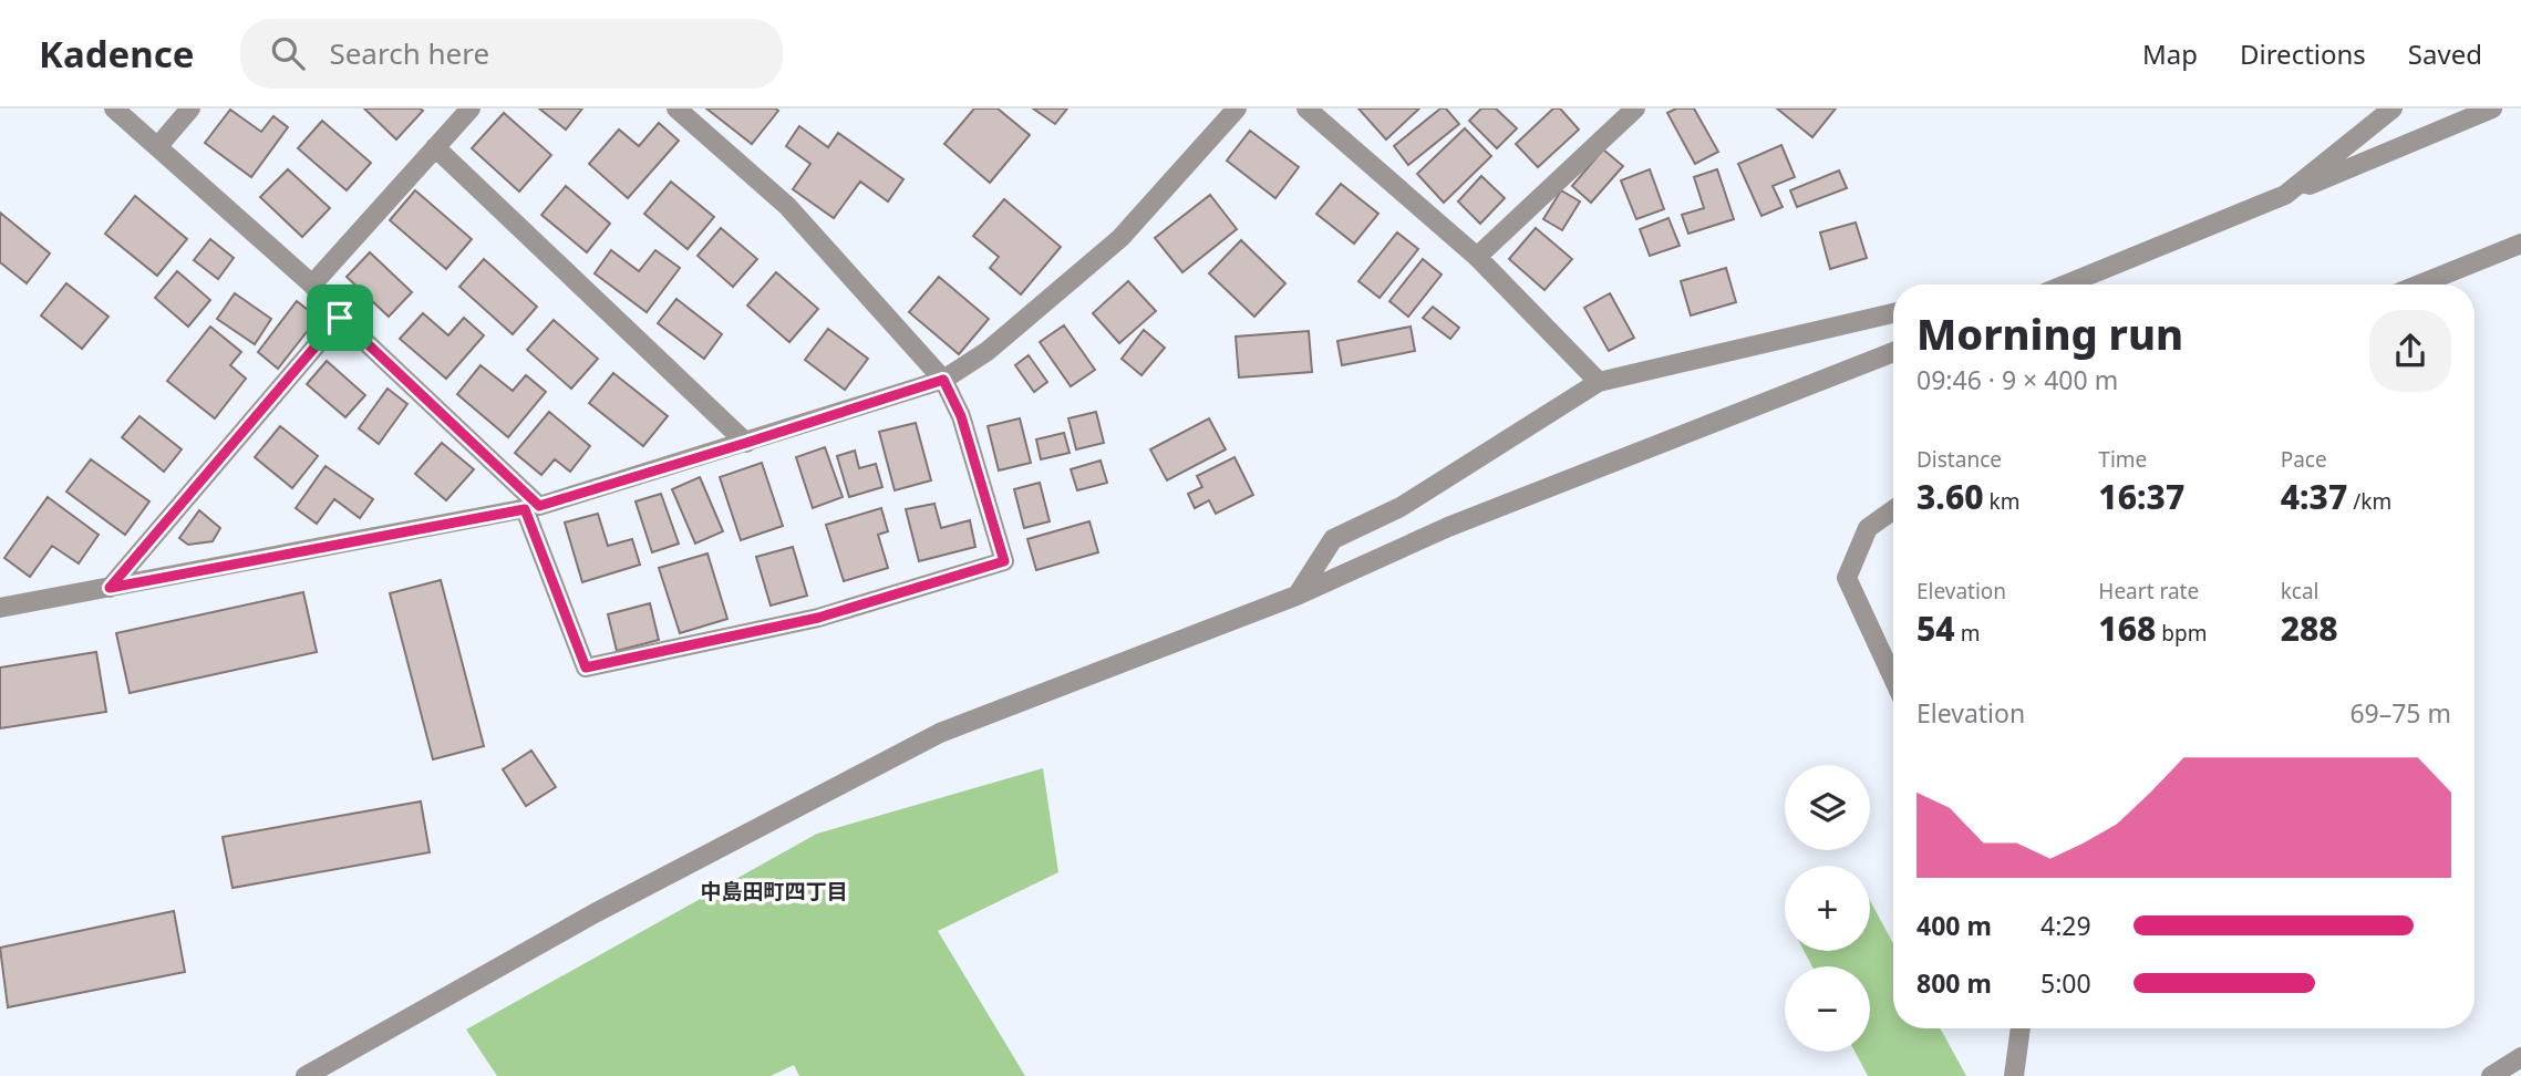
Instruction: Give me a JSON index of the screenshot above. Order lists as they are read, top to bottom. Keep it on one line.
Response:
{"districts":["中島田町四丁目"],"page":{"header":"Kadence","search":"Search here","nav":["Map","Directions","Saved"],"heading":["Morning run","09:46 · 9 × 400 m"],"stats":[["Distance","3.60 km"],["Time","16:37"],["Pace","4:37 /km"],["Elevation","54 m"],["Heart rate","168 bpm"],["kcal","288"]],"chart":["Elevation","69–75 m"],"map_buttons":["+","−"],"list":[{"name":"400 m","note":"4:29"},{"name":"800 m","note":"5:00"}]}}
